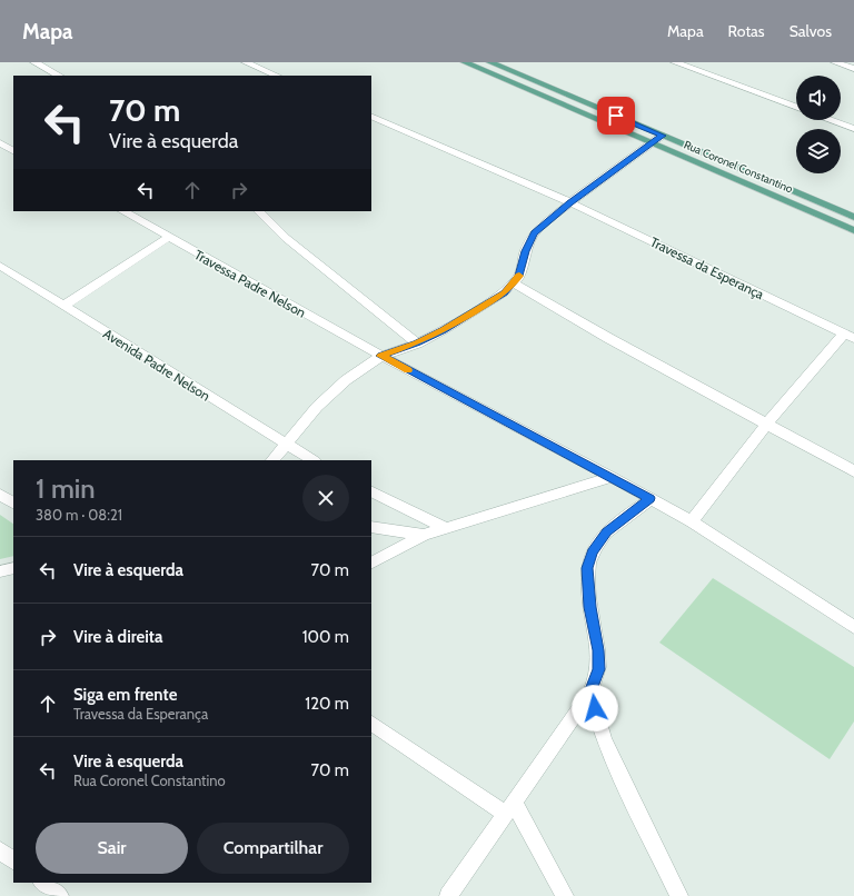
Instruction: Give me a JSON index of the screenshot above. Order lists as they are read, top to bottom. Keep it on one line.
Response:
{"streets":{"main road":["Rua Coronel Constantino"],"street":["Travessa da Esperança","Travessa Padre Nelson","Avenida Padre Nelson"]},"crossings":[["Travessa da Esperança","Travessa Padre Nelson"]],"page":{"header":"Mapa","nav":["Mapa","Rotas","Salvos"],"turn":["70 m","Vire à esquerda"],"heading":["1 min","380 m · 08:21"],"list":[{"name":"Vire à esquerda","value":"70 m"},{"name":"Vire à direita","value":"100 m"},{"name":"Siga em frente","note":"Travessa da Esperança","value":"120 m"},{"name":"Vire à esquerda","note":"Rua Coronel Constantino","value":"70 m"}],"buttons":["Sair","Compartilhar"]}}
